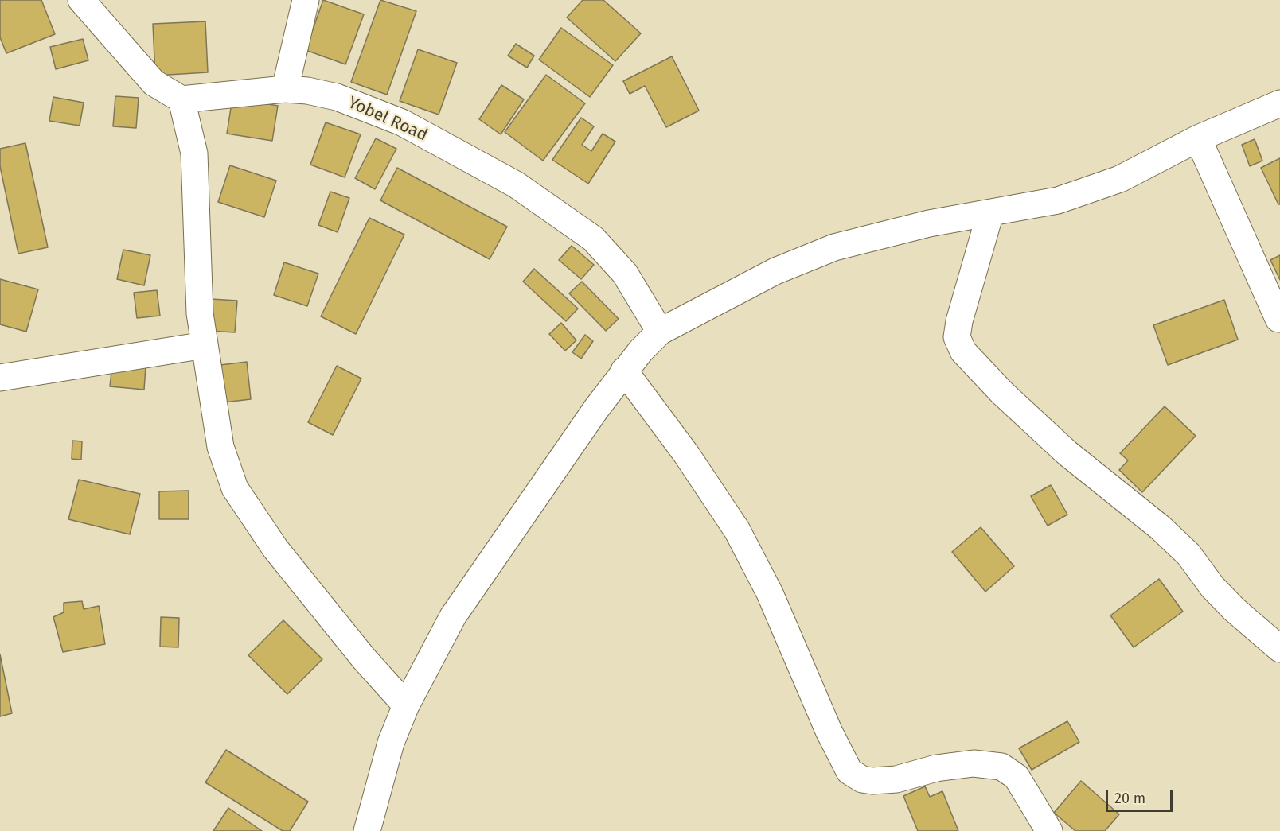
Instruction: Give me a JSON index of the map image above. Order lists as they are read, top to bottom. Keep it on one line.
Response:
{"streets":{"street":["Yobel Road"]},"scale_bar":"20 m"}
